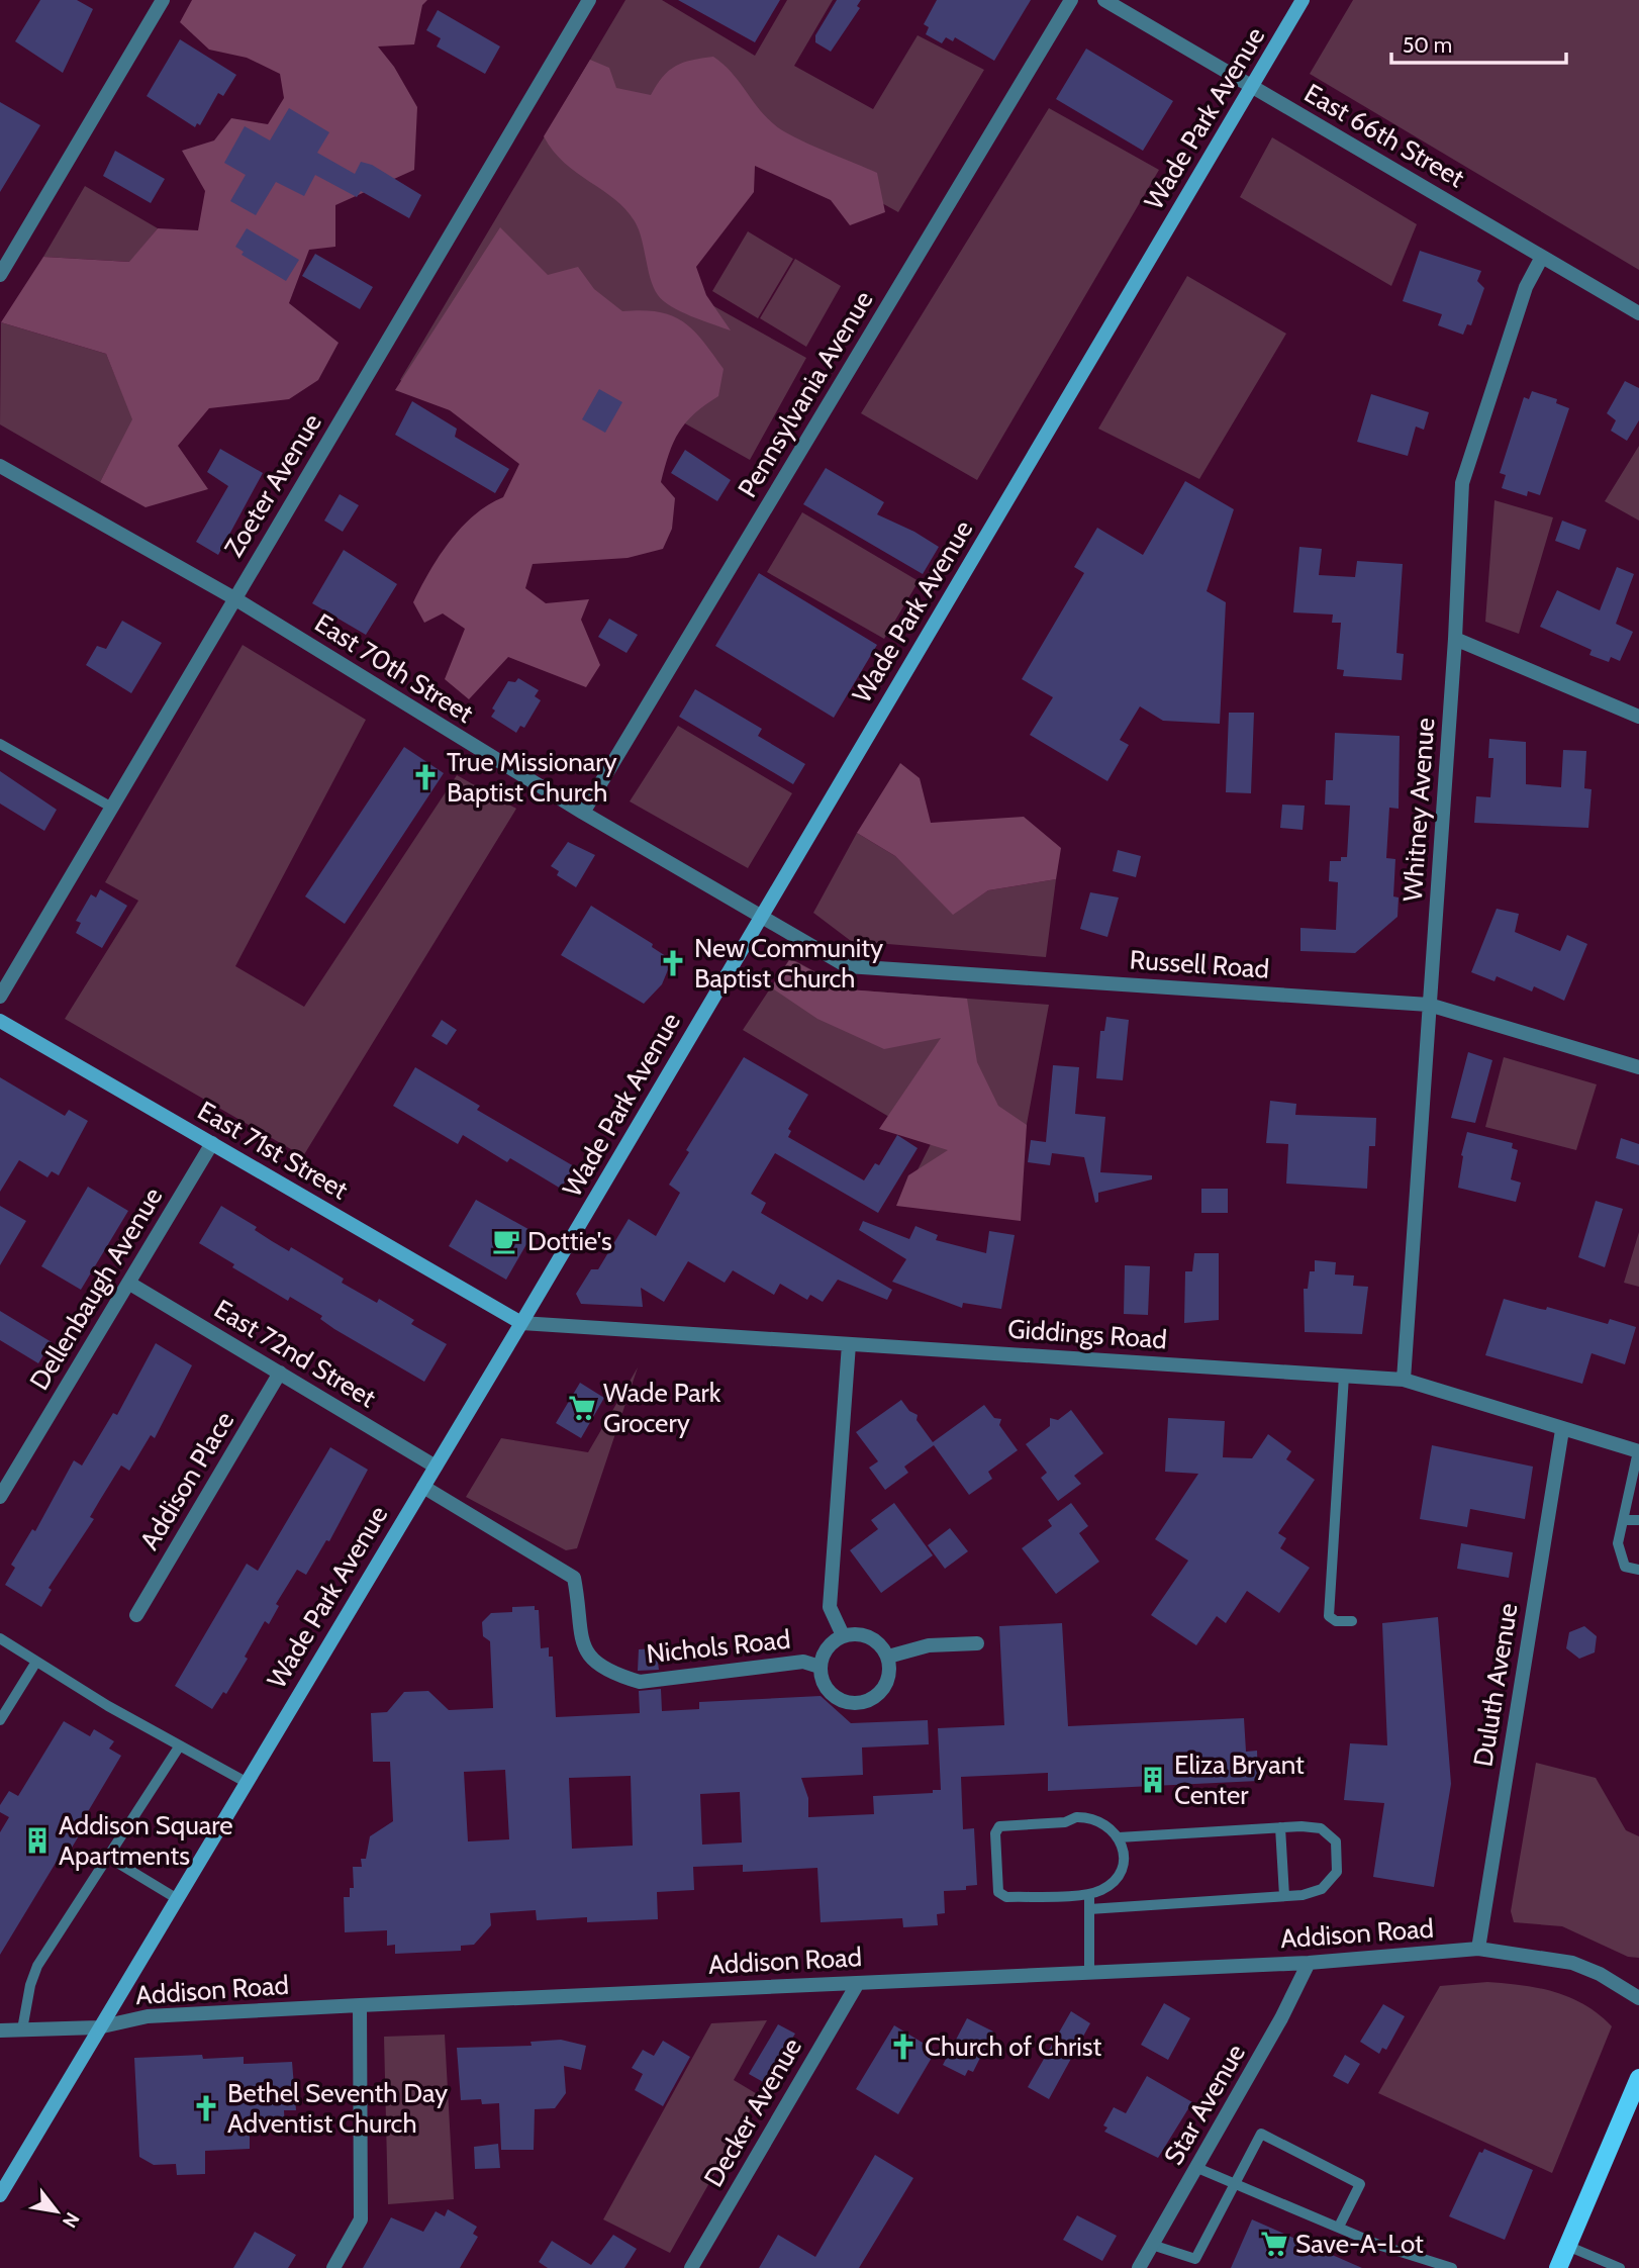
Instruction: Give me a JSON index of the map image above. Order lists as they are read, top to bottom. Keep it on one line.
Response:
{"streets":{"street":["Wade Park Avenue","East 66th Street","Pennsylvania Avenue","Zoeter Avenue","East 70th Street","Whitney Avenue","Russell Road","East 71st Street","Dellenbaugh Avenue","Giddings Road","East 72nd Street","Addison Place","Nichols Road","Duluth Avenue","Addison Road","Star Avenue","Decker Avenue"]},"crossings":[["Wade Park Avenue","East 66th Street"],["Wade Park Avenue","East 70th Street"],["Wade Park Avenue","Russell Road"],["Wade Park Avenue","East 71st Street"],["Wade Park Avenue","Giddings Road"],["Wade Park Avenue","East 72nd Street"],["Wade Park Avenue","Nichols Road"],["Wade Park Avenue","Addison Road"],["East 66th Street","Whitney Avenue"],["Pennsylvania Avenue","East 70th Street"],["Zoeter Avenue","East 70th Street"],["East 70th Street","Russell Road"],["Whitney Avenue","Russell Road"],["Whitney Avenue","Giddings Road"],["East 71st Street","Dellenbaugh Avenue"],["East 71st Street","Giddings Road"],["Dellenbaugh Avenue","East 72nd Street"],["Giddings Road","Duluth Avenue"],["East 72nd Street","Addison Place"],["Duluth Avenue","Addison Road"],["Addison Road","Star Avenue"],["Addison Road","Decker Avenue"]],"places":{"church":["True Missionary Baptist Church","New Community Baptist Church","Church of Christ","Bethel Seventh Day Adventist Church"],"cafe":["Dottie's"],"supermarket":["Wade Park Grocery","Save-A-Lot"],"building":["Eliza Bryant Center","Addison Square Apartments"]},"scale_bar":"50 m","north":"bottom right"}
